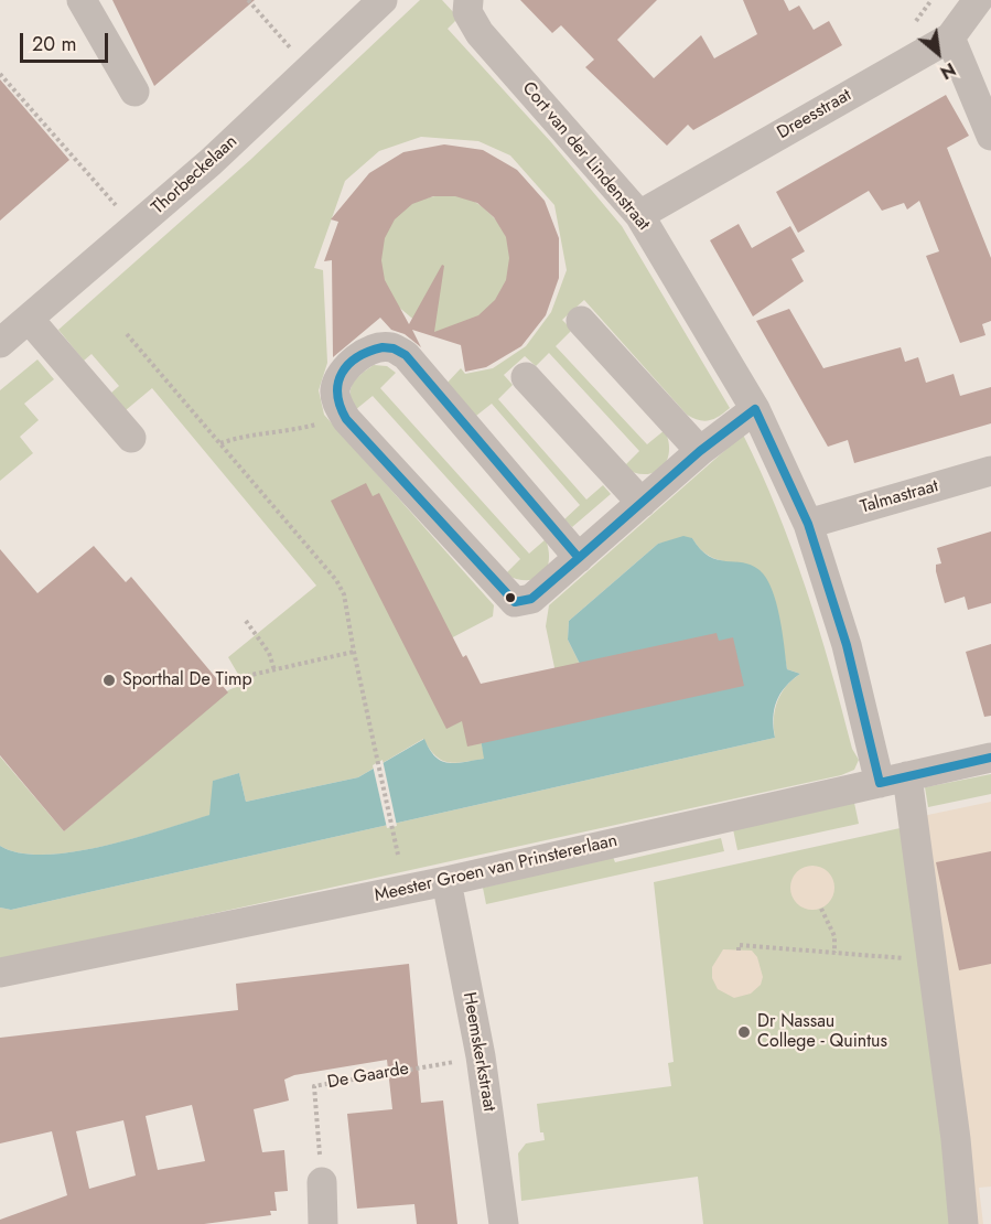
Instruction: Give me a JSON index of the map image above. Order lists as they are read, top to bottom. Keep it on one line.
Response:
{"streets":{"street":["Dreesstraat","Cort van der Lindenstraat","Thorbeckelaan","Talmastraat","Meester Groen van Prinstererlaan","Heemskerkstraat"],"path":["De Gaarde"]},"crossings":[["Dreesstraat","Cort van der Lindenstraat"],["Cort van der Lindenstraat","Talmastraat"],["Cort van der Lindenstraat","Meester Groen van Prinstererlaan"],["Meester Groen van Prinstererlaan","Heemskerkstraat"],["Heemskerkstraat","De Gaarde"]],"places":["Sporthal De Timp","Dr Nassau College - Quintus"],"scale_bar":"20 m","north":"bottom right"}
